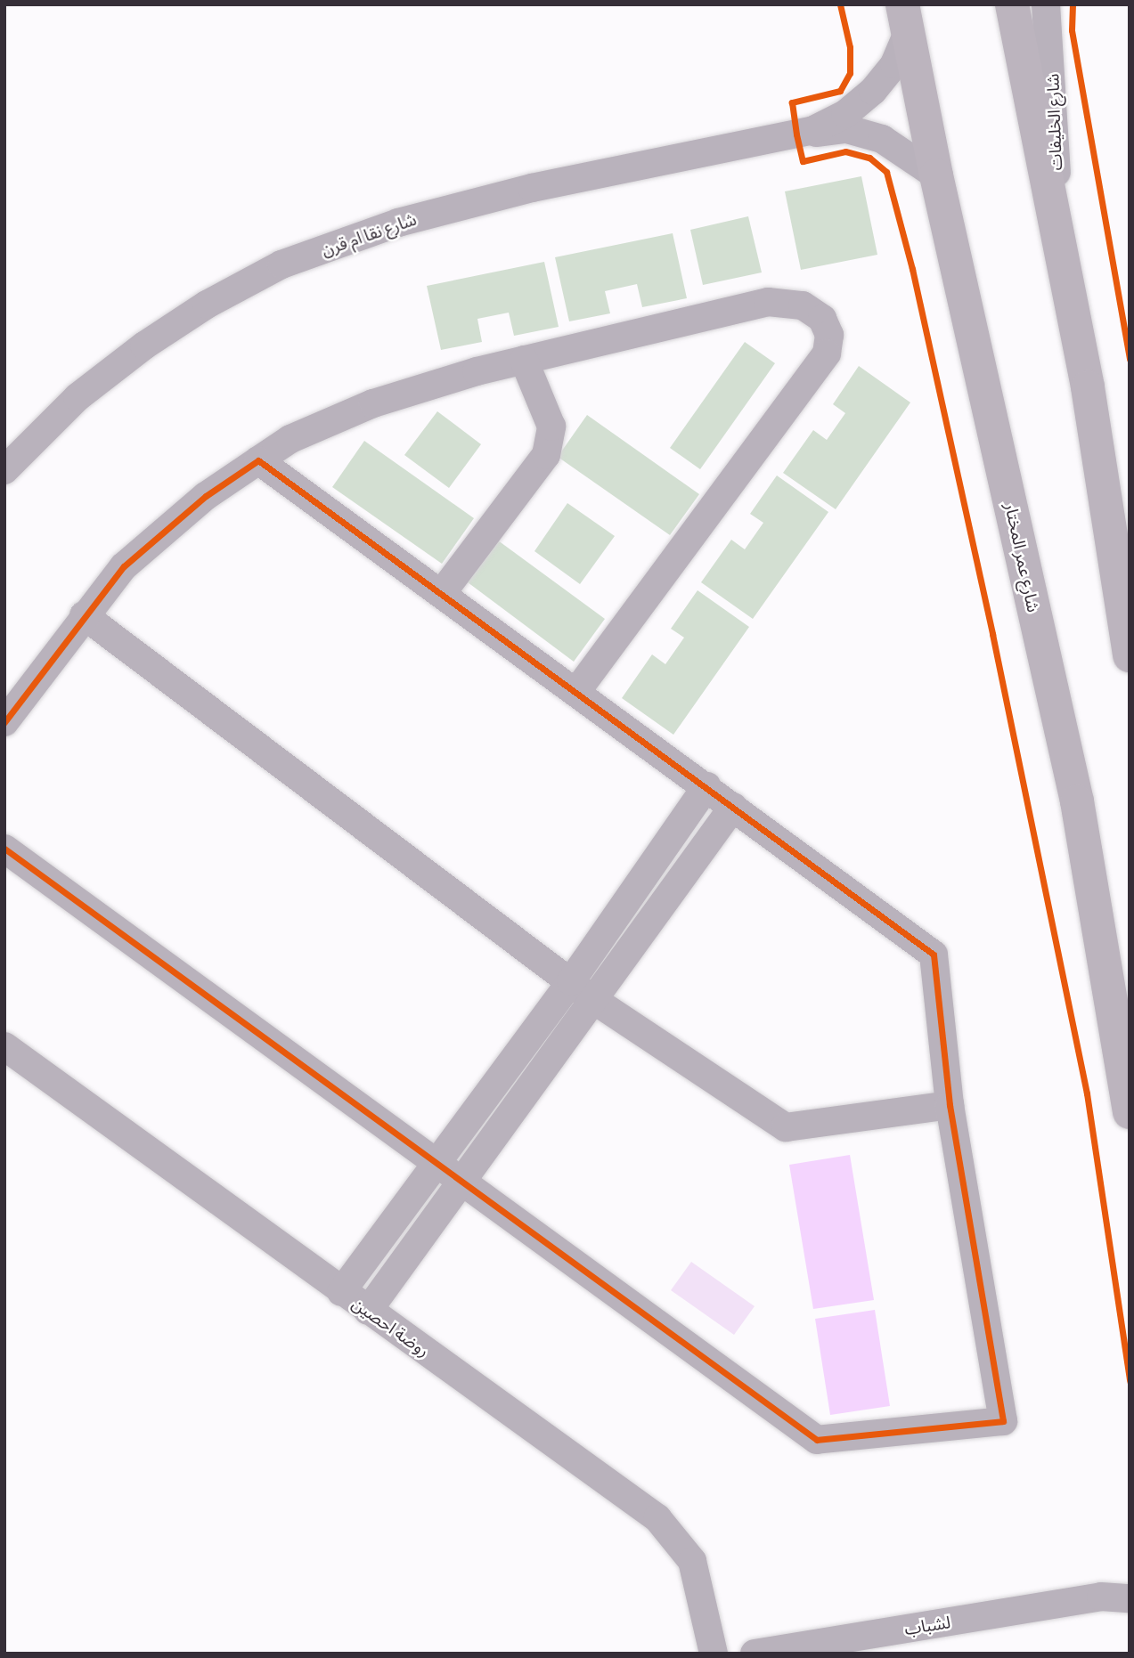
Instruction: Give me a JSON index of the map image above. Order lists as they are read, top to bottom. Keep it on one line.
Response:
{"streets":{"main road":["شارع عمر المختار"],"street":["شارع الخليفات","شارع نقا ام قرن","روضة احصين","لشباب"]},"crossings":[["شارع نقا ام قرن","شارع عمر المختار"]]}
